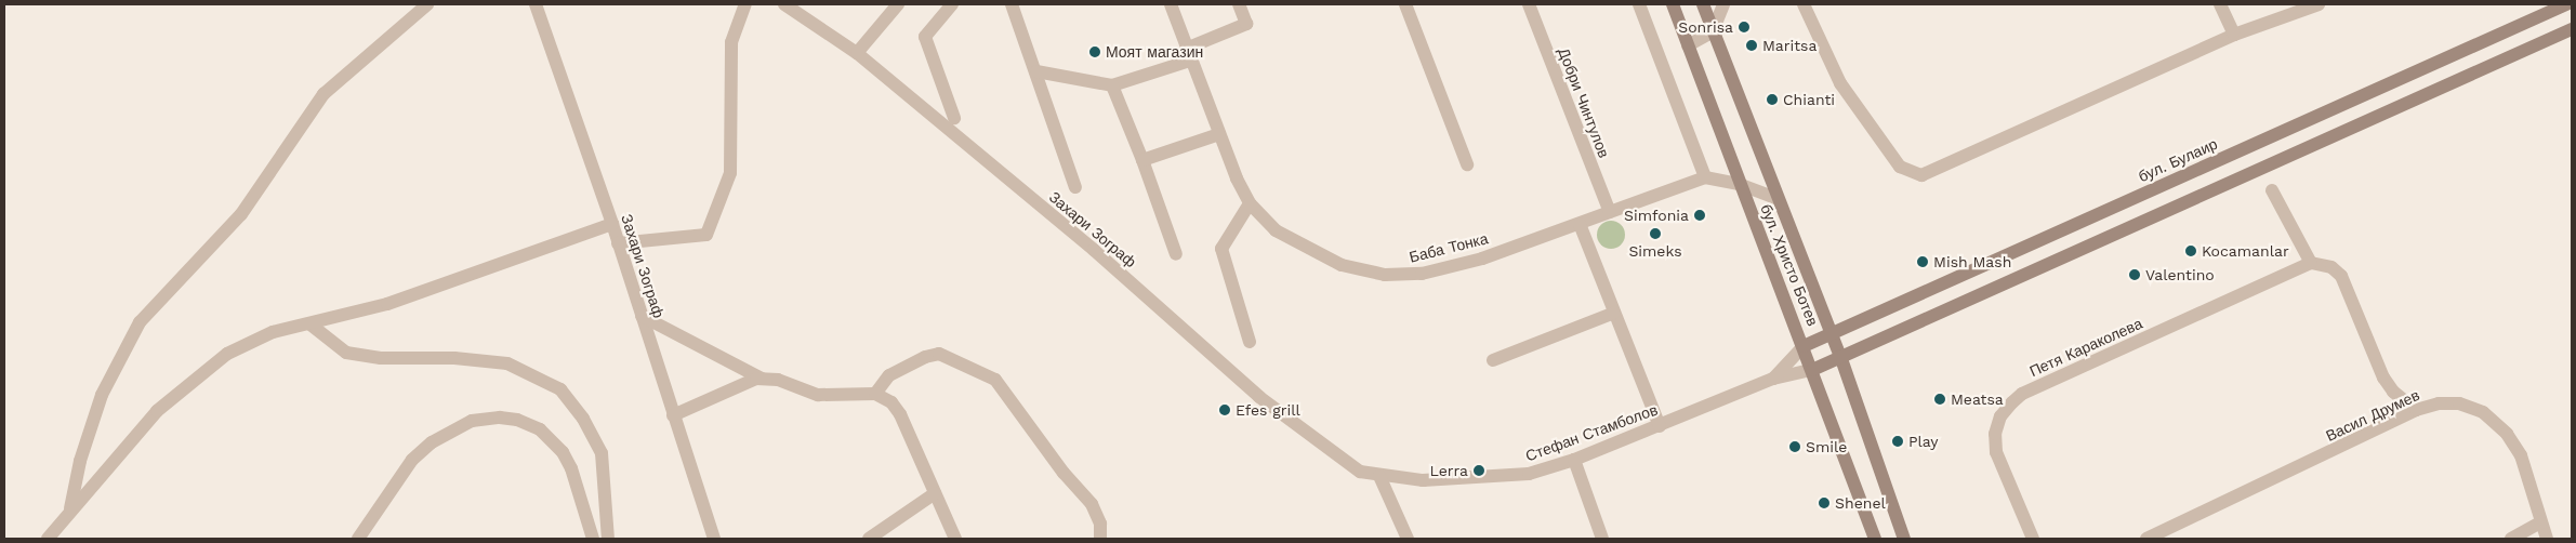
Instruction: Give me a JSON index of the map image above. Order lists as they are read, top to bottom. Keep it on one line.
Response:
{"streets":{"main road":["бул. Булаир","бул. Христо Ботев"],"street":["Добри Чинтулов","Захари Зограф","Баба Тонка","Петя Караколева","Васил Друмев","Стефан Стамболов"]},"crossings":[["Добри Чинтулов","Баба Тонка"],["бул. Булаир","бул. Христо Ботев"],["бул. Булаир","Стефан Стамболов"],["Захари Зограф","Стефан Стамболов"],["бул. Христо Ботев","Стефан Стамболов"]],"places":["Sonrisa","Maritsa","Моят магазин","Chianti","Simfonia","Simeks","Kocamanlar","Mish Mash","Valentino","Meatsa","Efes grill","Play","Smile","Lerra","Shenel"]}
